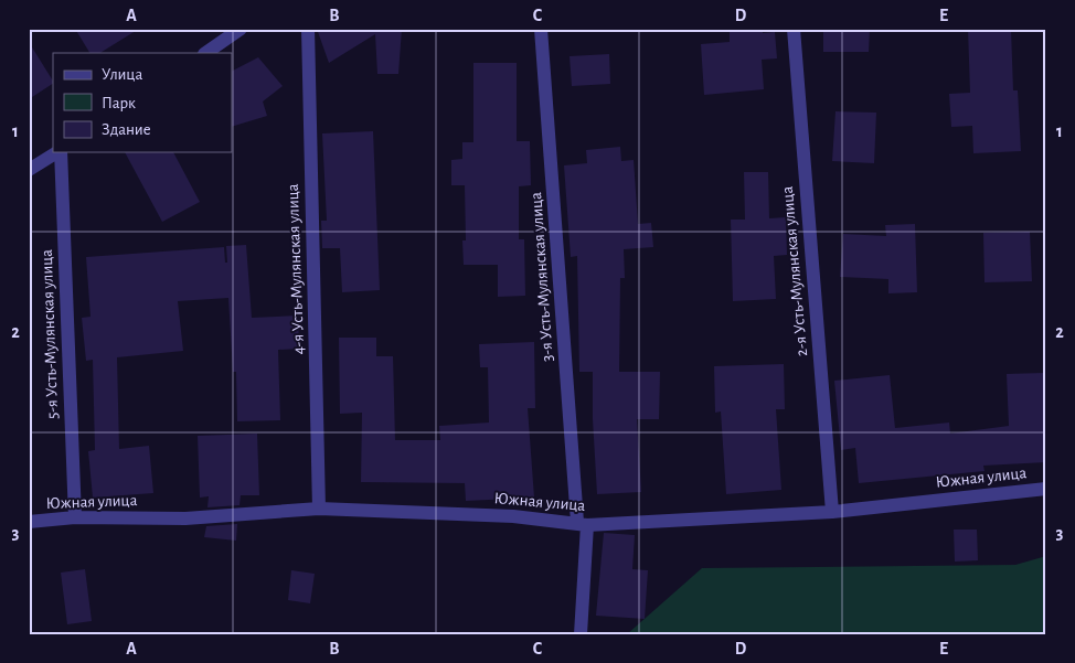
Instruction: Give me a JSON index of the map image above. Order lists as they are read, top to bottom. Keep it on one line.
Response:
{"streets":{"street":["4-я Усть-Мулянская улица","2-я Усть-Мулянская улица","3-я Усть-Мулянская улица","5-я Усть-Мулянская улица","Южная улица"]},"crossings":[["4-я Усть-Мулянская улица","Южная улица"],["2-я Усть-Мулянская улица","Южная улица"],["3-я Усть-Мулянская улица","Южная улица"],["5-я Усть-Мулянская улица","Южная улица"]],"legend":["Улица","Парк","Здание"],"grid":{"columns":["A","B","C","D","E"],"rows":["1","2","3"]}}
